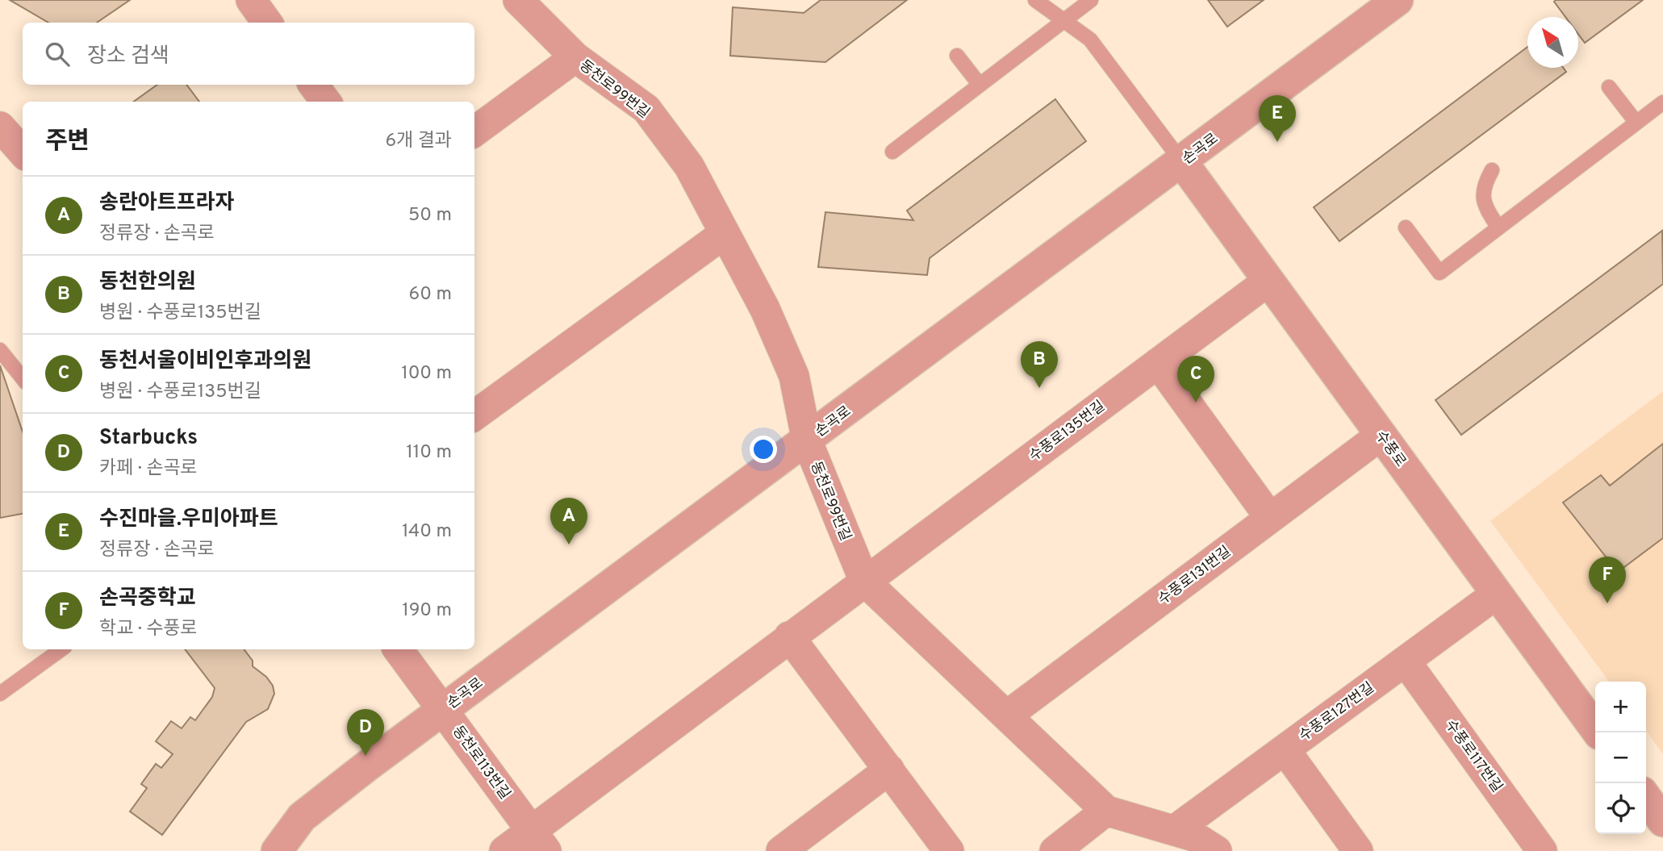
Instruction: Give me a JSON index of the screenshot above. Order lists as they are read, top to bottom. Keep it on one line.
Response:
{"streets":{"street":["동천로99번길","손곡로","수풍로135번길","수풍로","수풍로131번길","수풍로127번길","수풍로117번길","동천로113번길"]},"crossings":[["동천로99번길","손곡로"],["동천로99번길","수풍로135번길"],["동천로99번길","수풍로131번길"],["동천로99번길","수풍로127번길"],["손곡로","수풍로"],["손곡로","동천로113번길"],["수풍로135번길","수풍로"],["수풍로135번길","동천로113번길"],["수풍로","수풍로131번길"],["수풍로","수풍로127번길"],["수풍로127번길","수풍로117번길"]],"north":"top left","page":{"search":"장소 검색","pins":["E","B","C","A","F","D"],"heading":["주변","6개 결과"],"list":[{"mark":"A","name":"송란아트프라자","note":"정류장 · 손곡로","value":"50 m"},{"mark":"B","name":"동천한의원","note":"병원 · 수풍로135번길","value":"60 m"},{"mark":"C","name":"동천서울이비인후과의원","note":"병원 · 수풍로135번길","value":"100 m"},{"mark":"D","name":"Starbucks","note":"카페 · 손곡로","value":"110 m"},{"mark":"E","name":"수진마을.우미아파트","note":"정류장 · 손곡로","value":"140 m"},{"mark":"F","name":"손곡중학교","note":"학교 · 수풍로","value":"190 m"}],"map_buttons":["+","−"]}}
